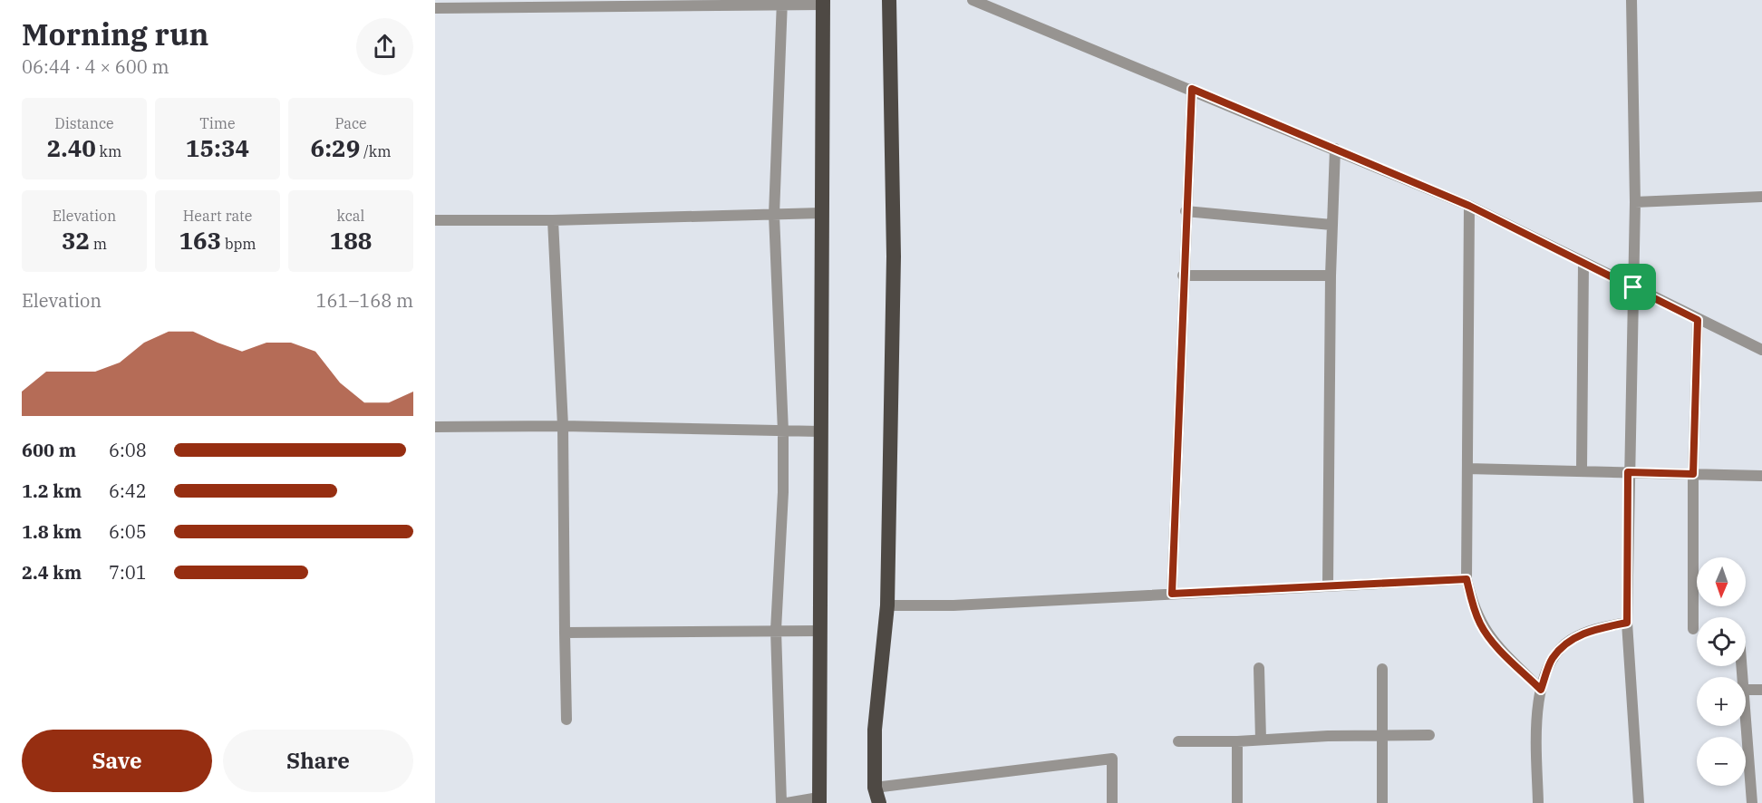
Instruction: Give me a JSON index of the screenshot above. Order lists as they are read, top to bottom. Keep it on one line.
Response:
{"north":"bottom","page":{"heading":["Morning run","06:44 · 4 × 600 m"],"stats":[["Distance","2.40 km"],["Time","15:34"],["Pace","6:29 /km"],["Elevation","32 m"],["Heart rate","163 bpm"],["kcal","188"]],"chart":["Elevation","161–168 m"],"list":[{"name":"600 m","note":"6:08"},{"name":"1.2 km","note":"6:42"},{"name":"1.8 km","note":"6:05"},{"name":"2.4 km","note":"7:01"}],"map_buttons":["+","−"],"buttons":["Save","Share"]}}
